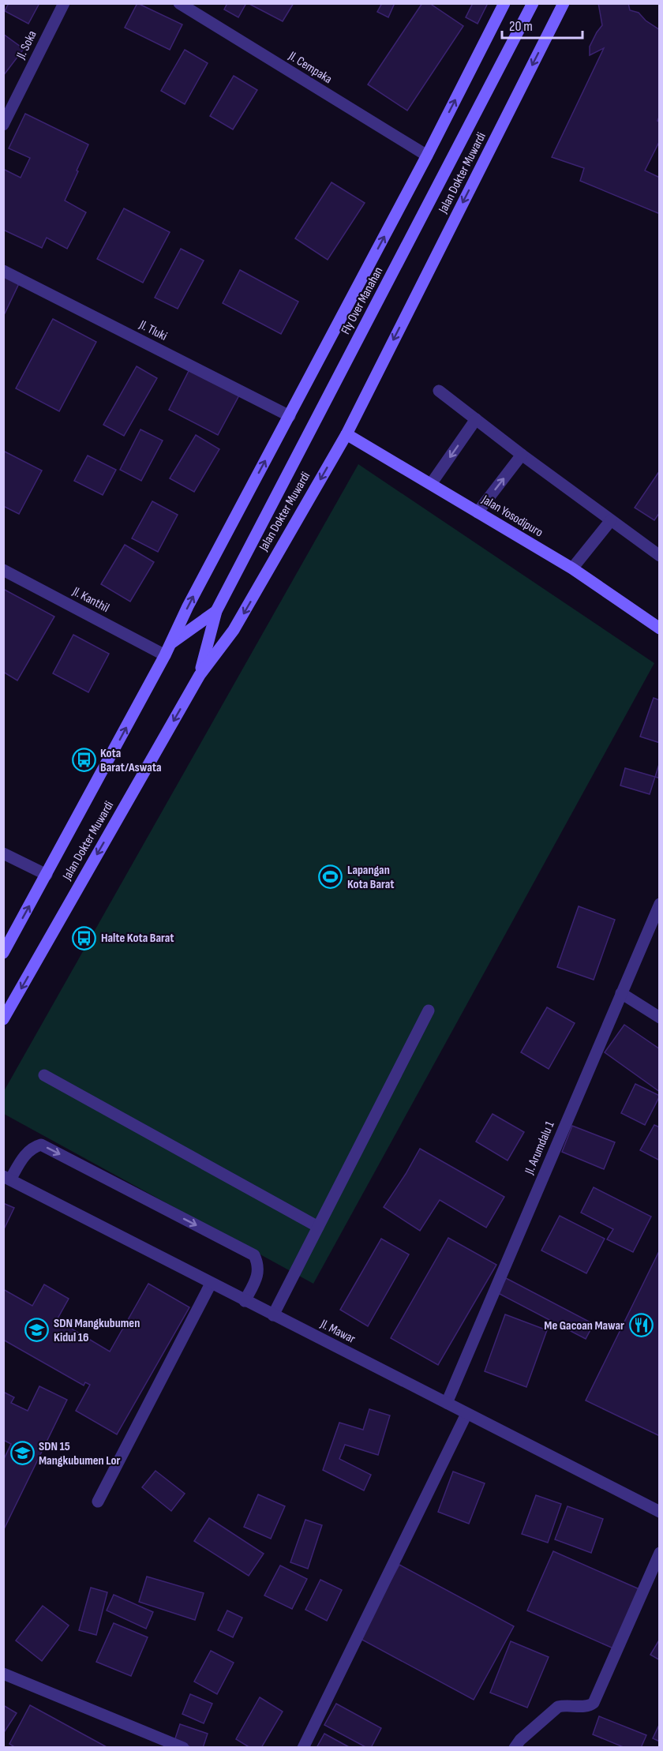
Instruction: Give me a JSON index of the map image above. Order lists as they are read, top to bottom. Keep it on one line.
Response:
{"streets":{"main road":["Jalan Dokter Muwardi","Fly Over Manahan","Jalan Yosodipuro"],"street":["Jl. Soka","Jl. Cempaka","Jl. Tluki","Jl. Kanthil","Jl. Arumdalu 1","Jl. Mawar"]},"crossings":[["Jl. Cempaka","Jalan Dokter Muwardi"],["Jalan Dokter Muwardi","Jl. Tluki"],["Jalan Dokter Muwardi","Jalan Yosodipuro"],["Jalan Dokter Muwardi","Jl. Kanthil"],["Jl. Arumdalu 1","Jl. Mawar"]],"places":{"bus stop":["Kota Barat/Aswata","Halte Kota Barat"],"sports":["Lapangan Kota Barat"],"restaurant":["Me Gacoan Mawar"],"school or university":["SDN Mangkubumen Kidul 16","SDN 15 Mangkubumen Lor"]},"scale_bar":"20 m"}
